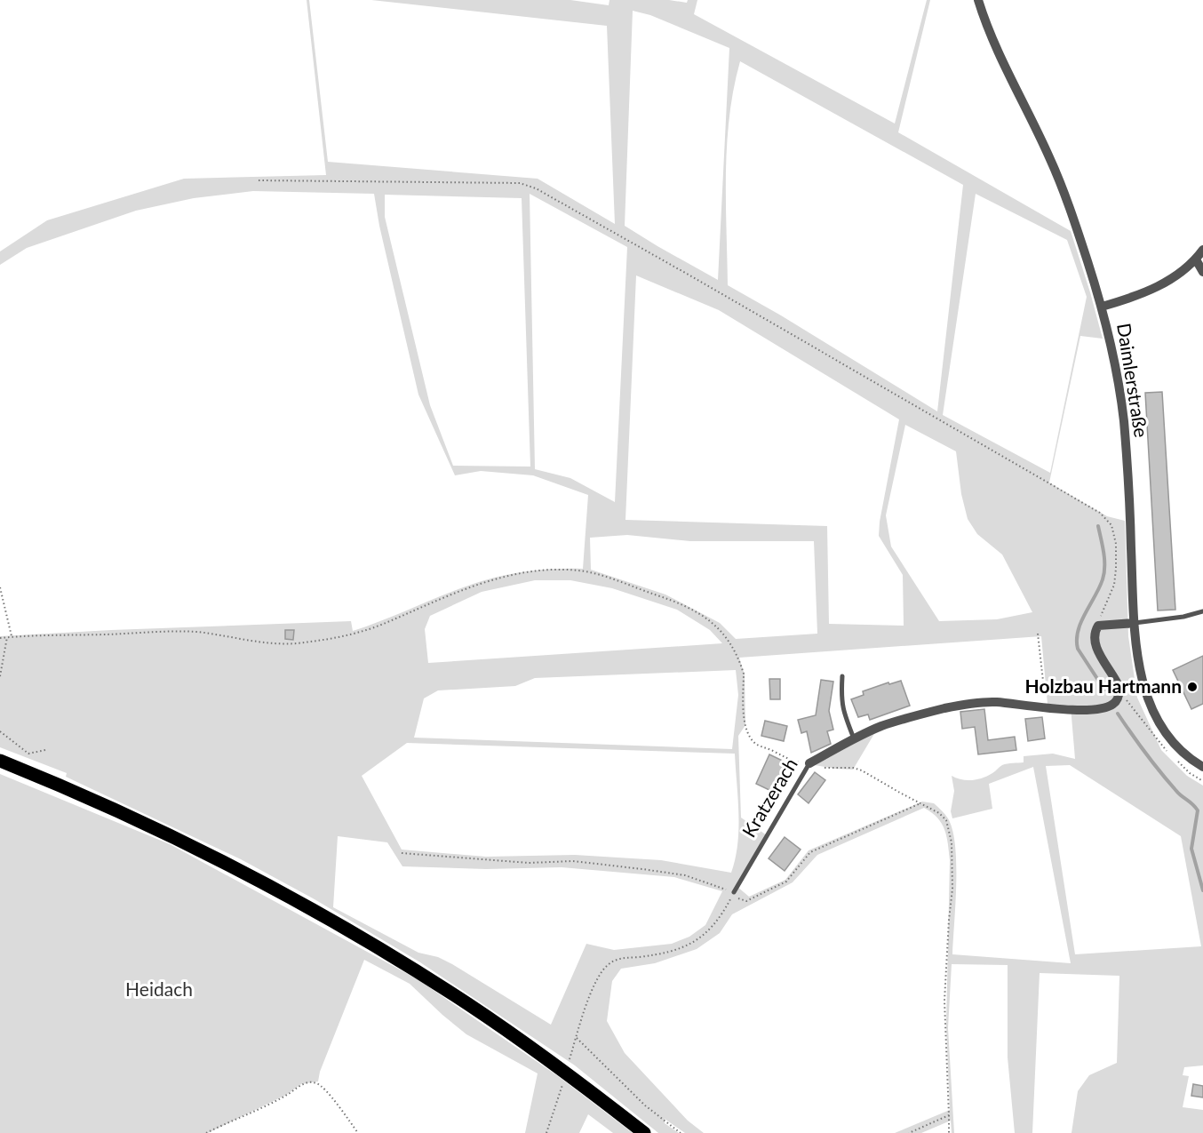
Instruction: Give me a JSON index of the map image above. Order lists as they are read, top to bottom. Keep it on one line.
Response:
{"streets":{"street":["Daimlerstraße","Kratzerach"]},"parks":["Heidach"],"places":["Holzbau Hartmann"]}
